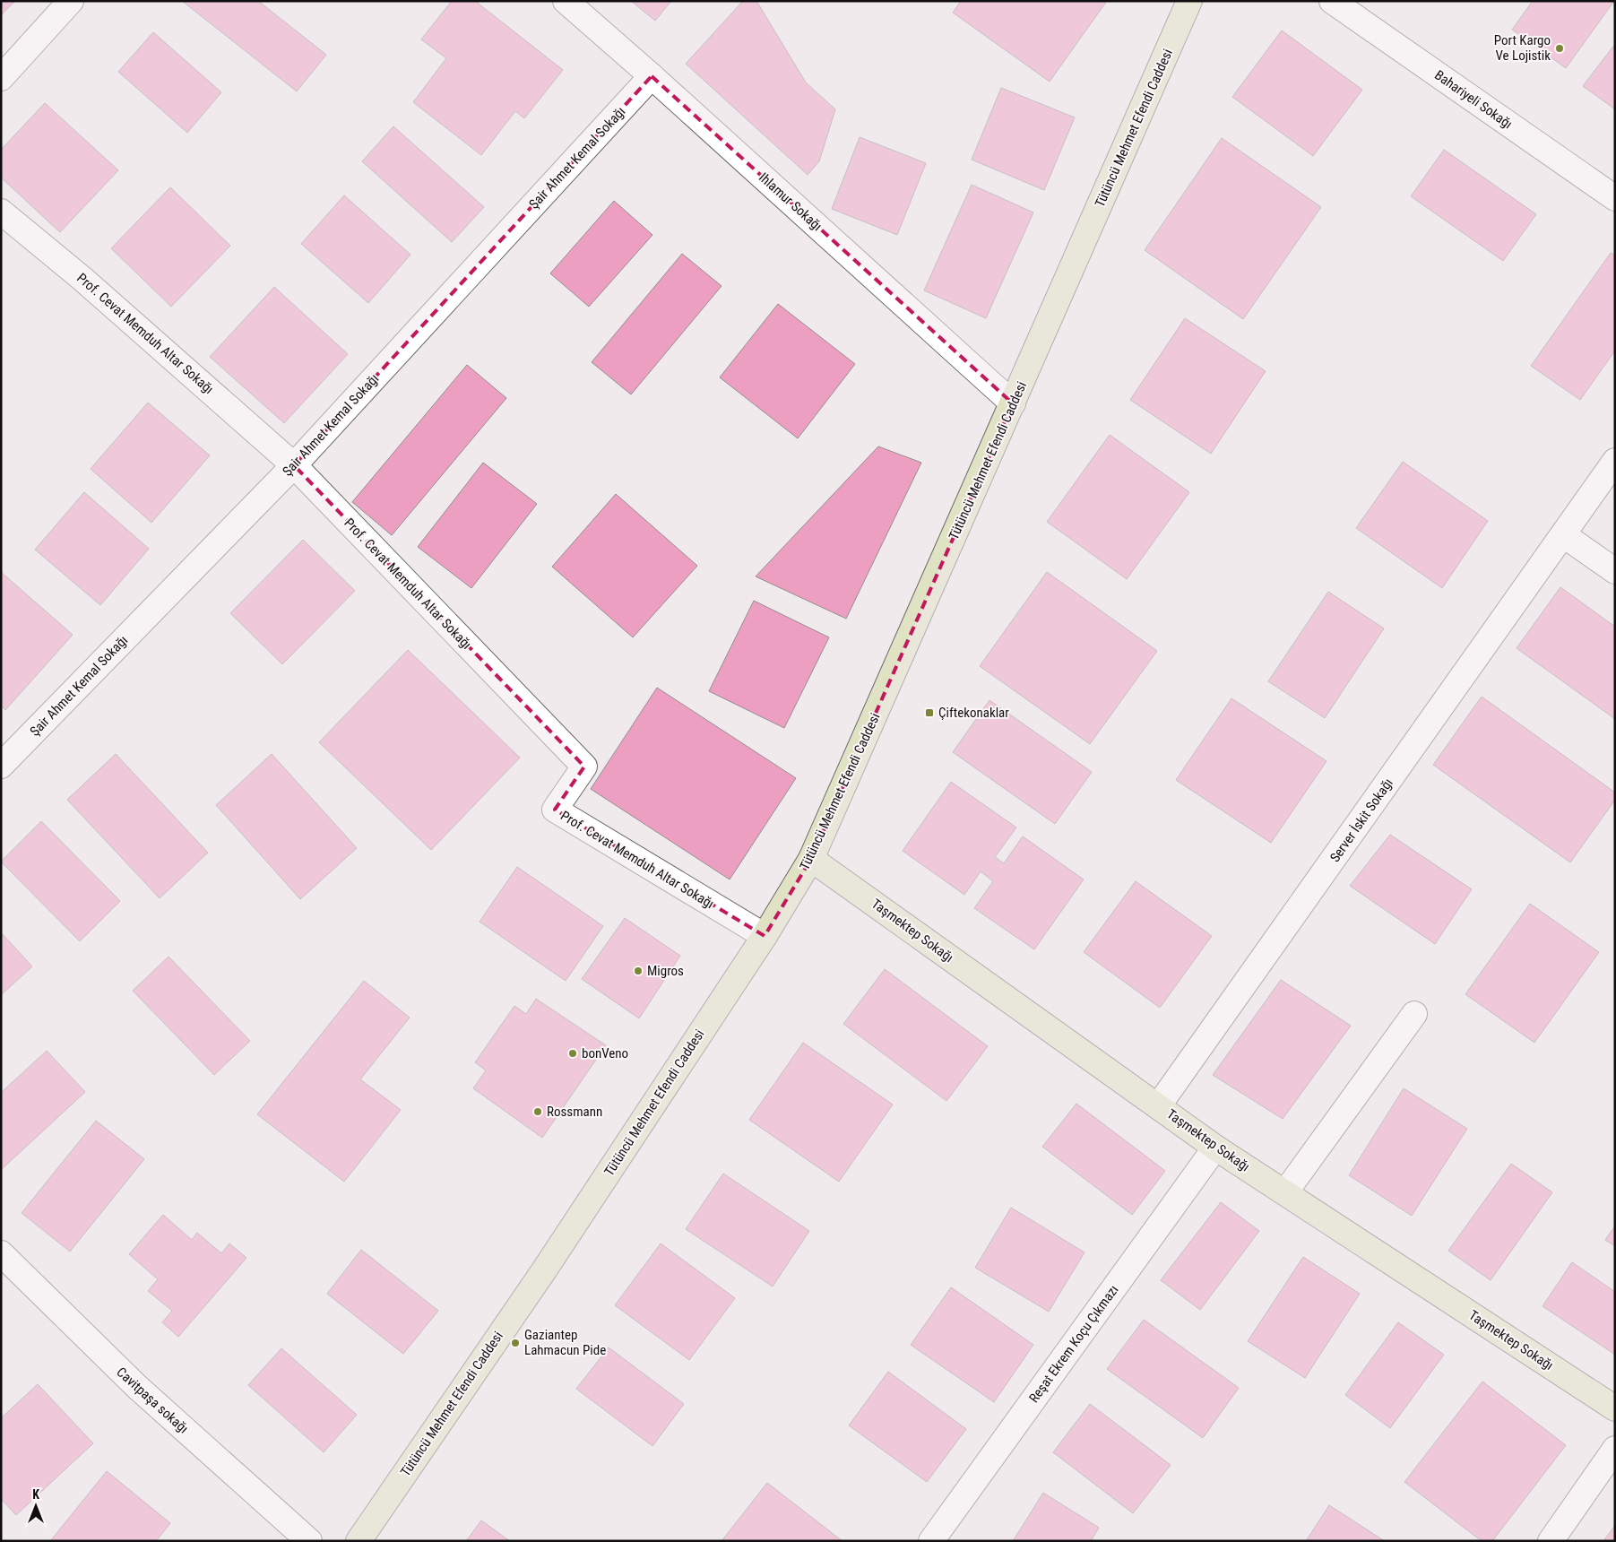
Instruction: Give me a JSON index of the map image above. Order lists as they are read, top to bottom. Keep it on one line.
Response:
{"streets":{"main road":["Tütüncü Mehmet Efendi Caddesi","Taşmektep Sokağı"],"street":["Bahariyeli Sokağı","Şair Ahmet Kemal Sokağı","Ihlamur Sokağı","Prof. Cevat Memduh Altar Sokağı","Server İskit Sokağı","Reşat Ekrem Koçu Çıkmazı","Cavitpaşa sokağı"]},"crossings":[["Tütüncü Mehmet Efendi Caddesi","Ihlamur Sokağı"],["Tütüncü Mehmet Efendi Caddesi","Prof. Cevat Memduh Altar Sokağı"],["Tütüncü Mehmet Efendi Caddesi","Taşmektep Sokağı"],["Şair Ahmet Kemal Sokağı","Ihlamur Sokağı"],["Şair Ahmet Kemal Sokağı","Prof. Cevat Memduh Altar Sokağı"],["Server İskit Sokağı","Taşmektep Sokağı"],["Taşmektep Sokağı","Reşat Ekrem Koçu Çıkmazı"]],"places":{"other":["Port Kargo Ve Lojistik","Migros","bonVeno","Rossmann","Gaziantep Lahmacun Pide"],"transit":["Çiftekonaklar"]},"north":"top"}
